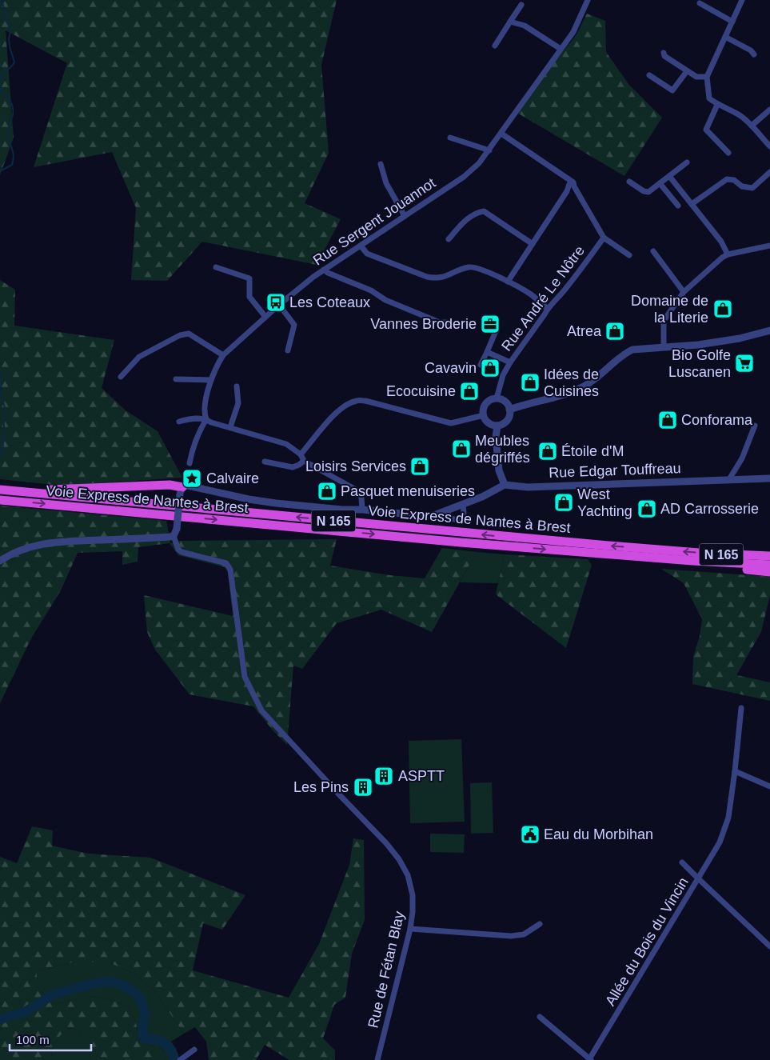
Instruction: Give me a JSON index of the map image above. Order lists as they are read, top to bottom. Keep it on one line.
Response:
{"streets":{"highway":["Voie Express de Nantes à Brest","N 165"],"street":["Rue Sergent Jouannot","Rue André Le Nôtre","Rue Edgar Touffreau","Allée du Bois du Vincin","Rue de Fétan Blay"]},"places":{"bus stop":["Les Coteaux"],"shop":["Domaine de la Literie","Atrea","Cavavin","Idées de Cuisines","Ecocuisine","Conforama","Meubles dégriffés","Étoile d'M","Loisirs Services","Pasquet menuiseries","West Yachting","AD Carrosserie"],"office":["Vannes Broderie"],"supermarket":["Bio Golfe Luscanen"],"place":["Calvaire"],"building":["ASPTT","Les Pins"],"public building":["Eau du Morbihan"]},"scale_bar":"100 m"}
